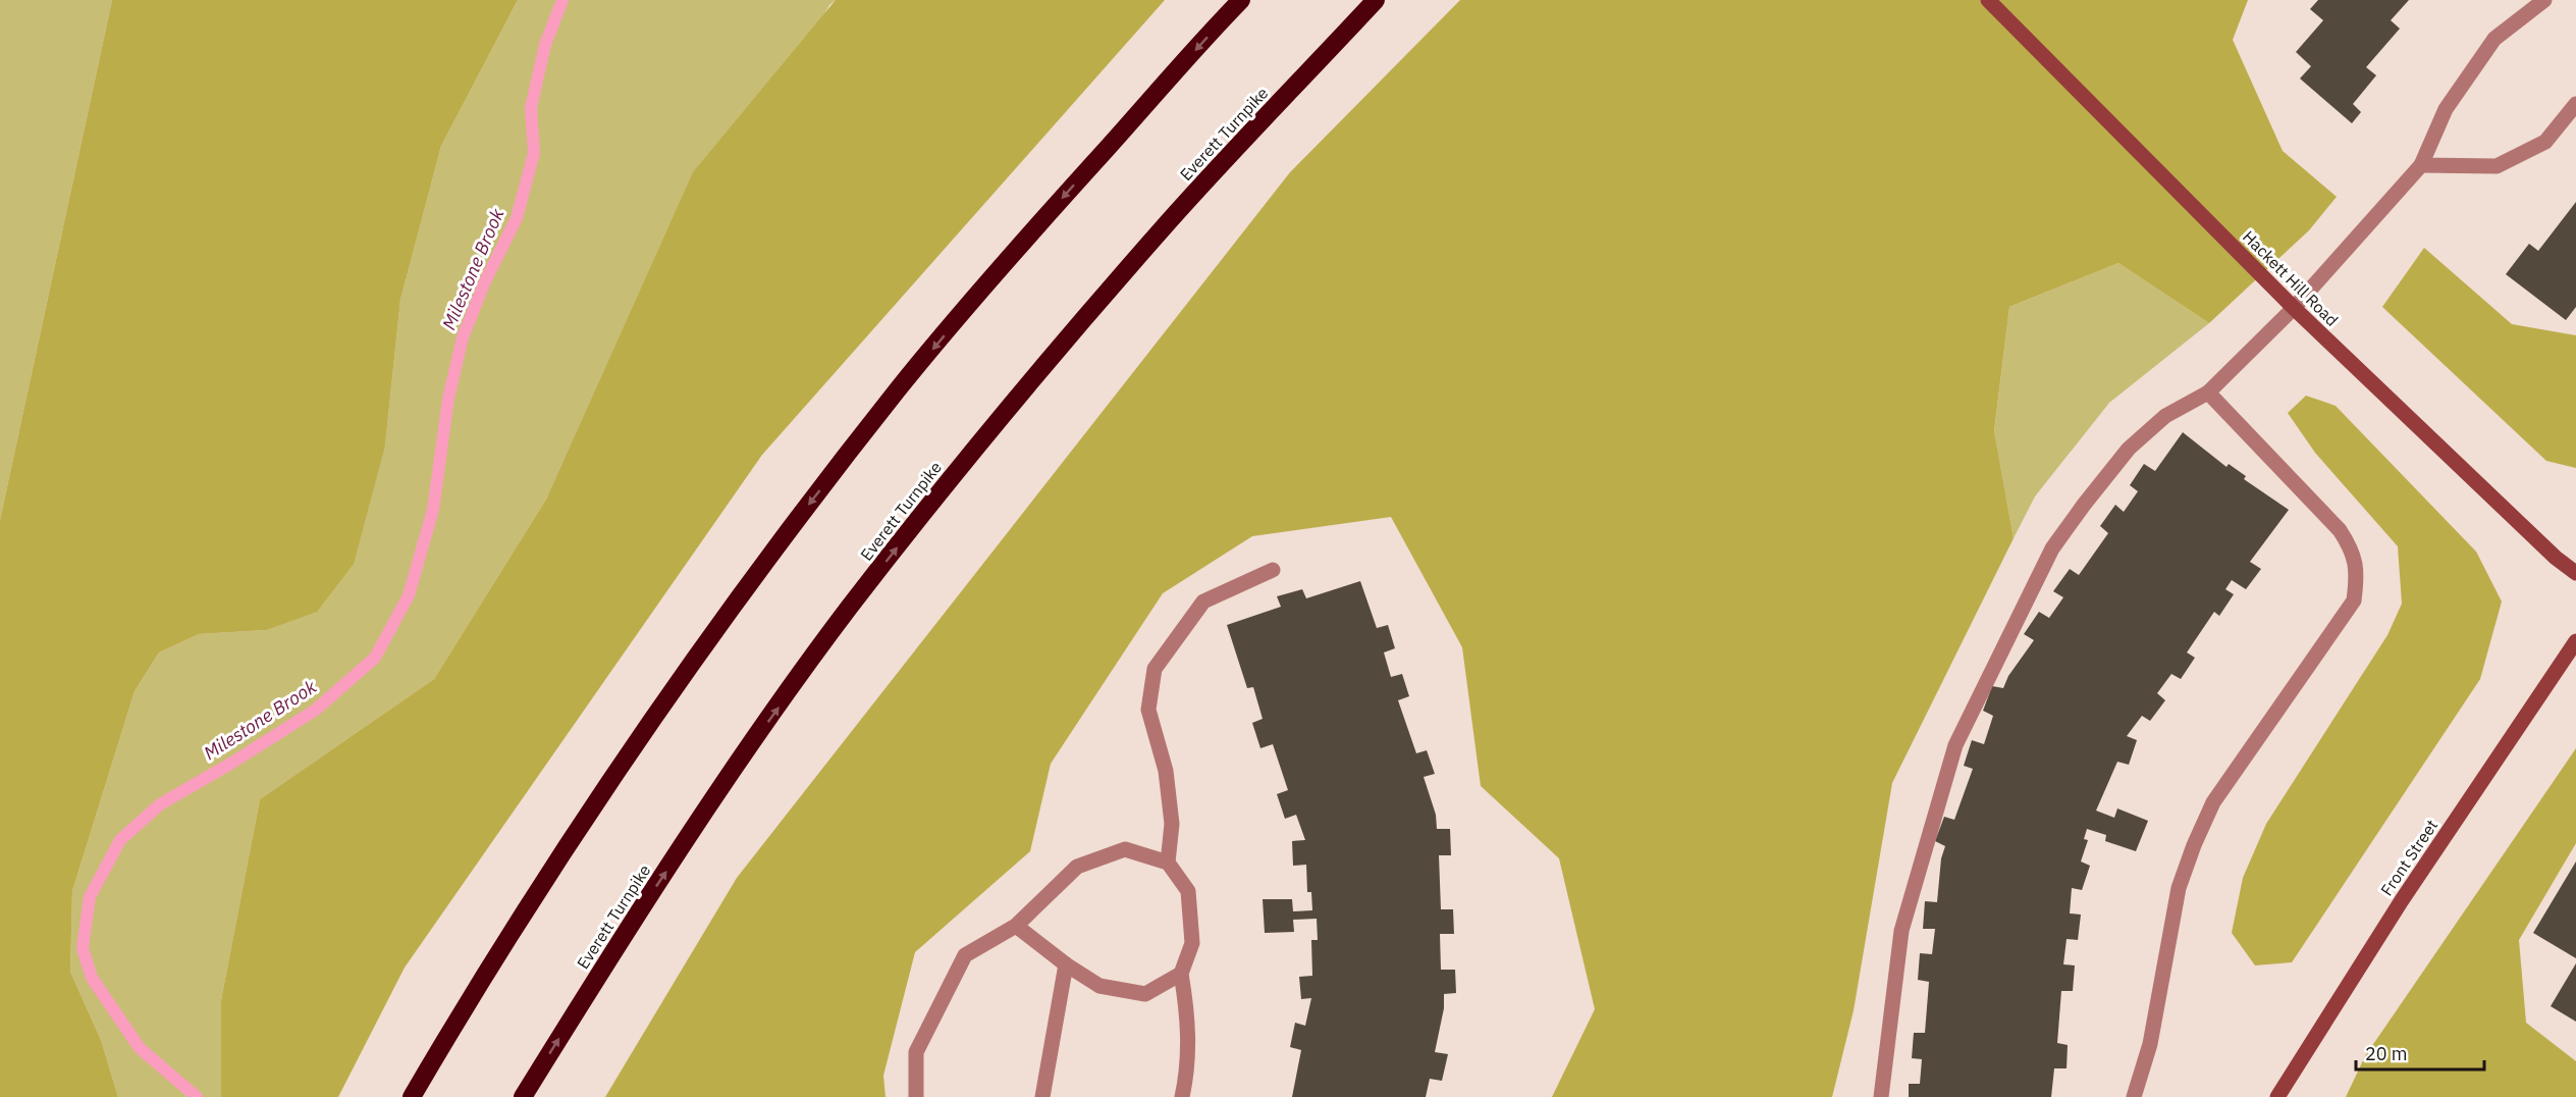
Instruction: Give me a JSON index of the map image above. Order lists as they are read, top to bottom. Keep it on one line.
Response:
{"streets":{"highway":["Everett Turnpike"],"street":["Hackett Hill Road","Front Street"]},"water":["Milestone Brook"],"scale_bar":"20 m"}
